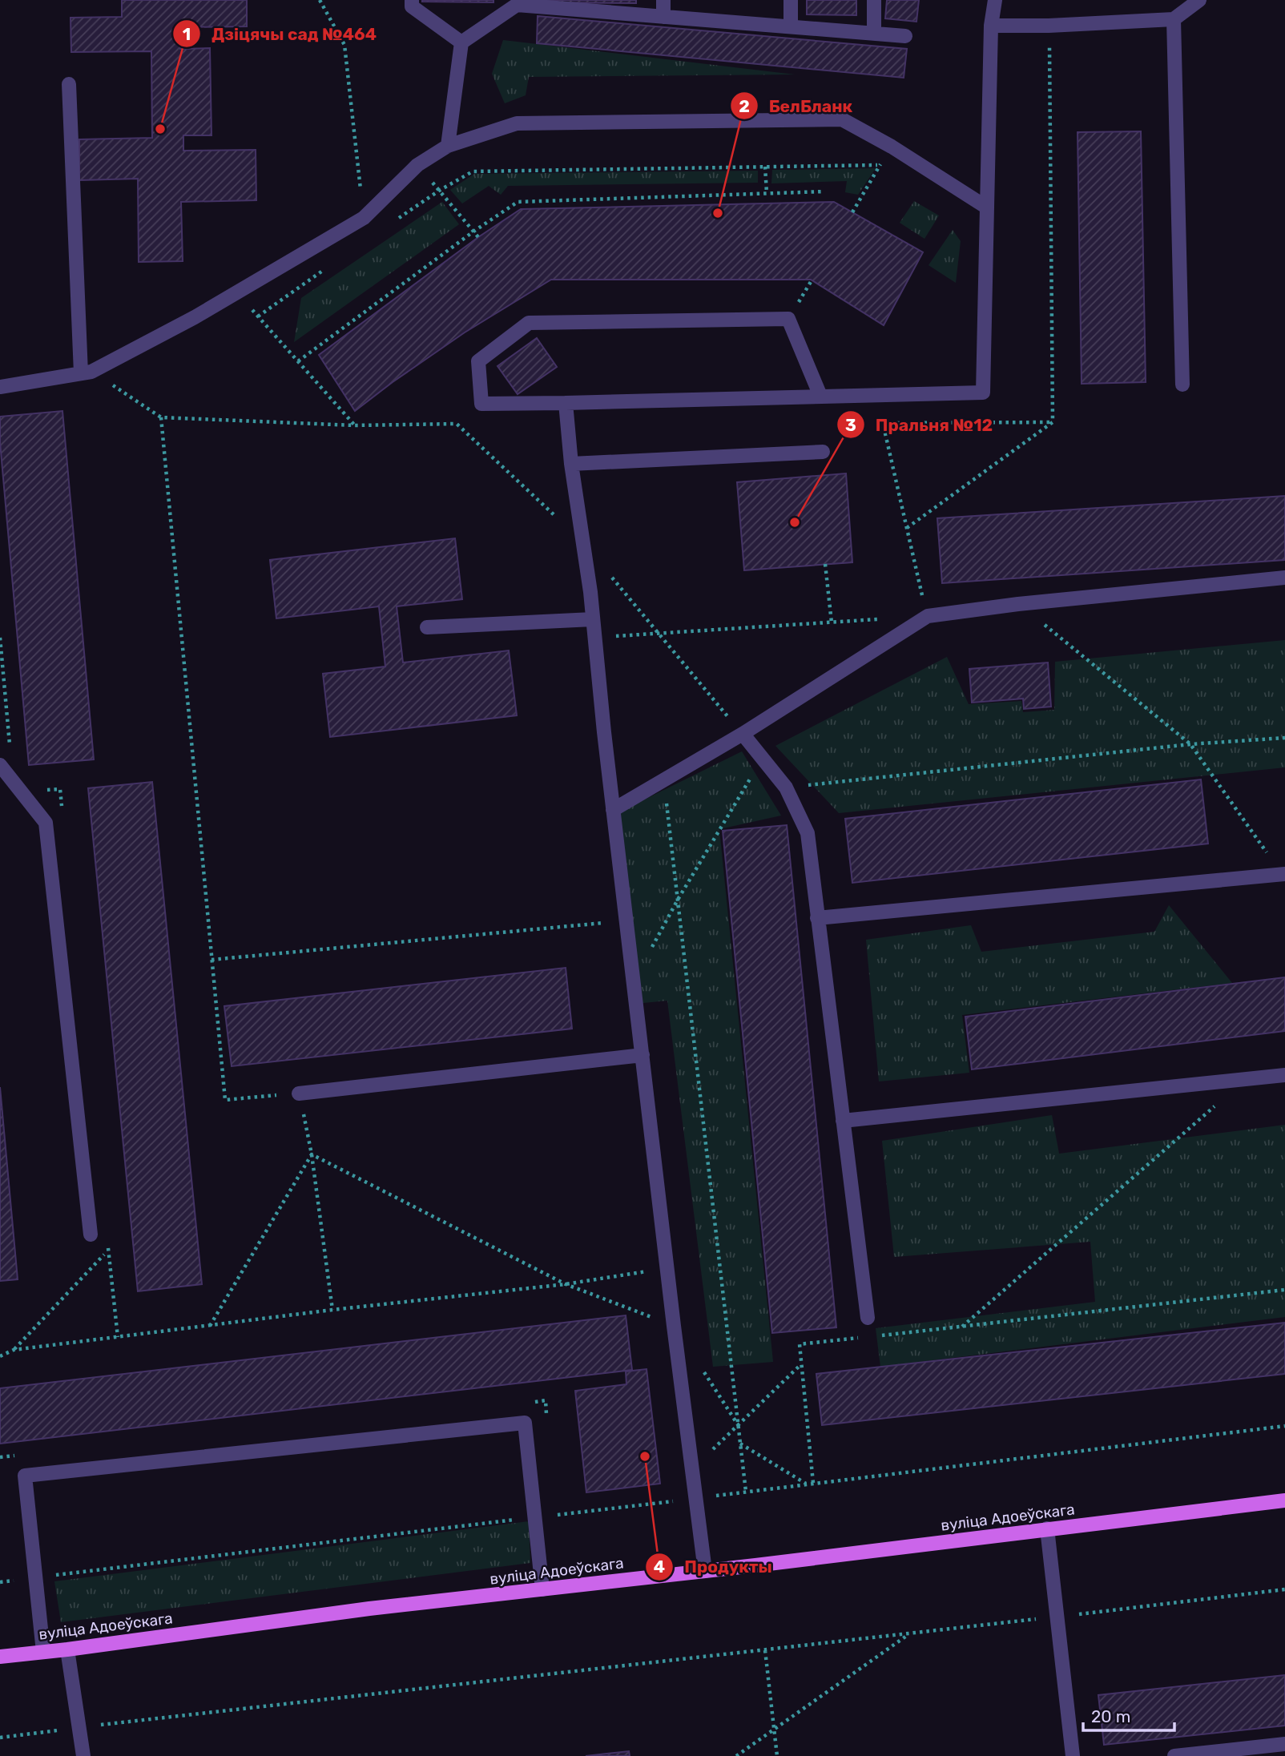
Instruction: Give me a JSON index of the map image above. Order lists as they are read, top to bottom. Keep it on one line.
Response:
{"streets":{"main road":["вуліца Адоеўскага"]},"places":["Дзіцячы сад №464","БелБланк","Пральня №12","Продукты"],"scale_bar":"20 m"}
